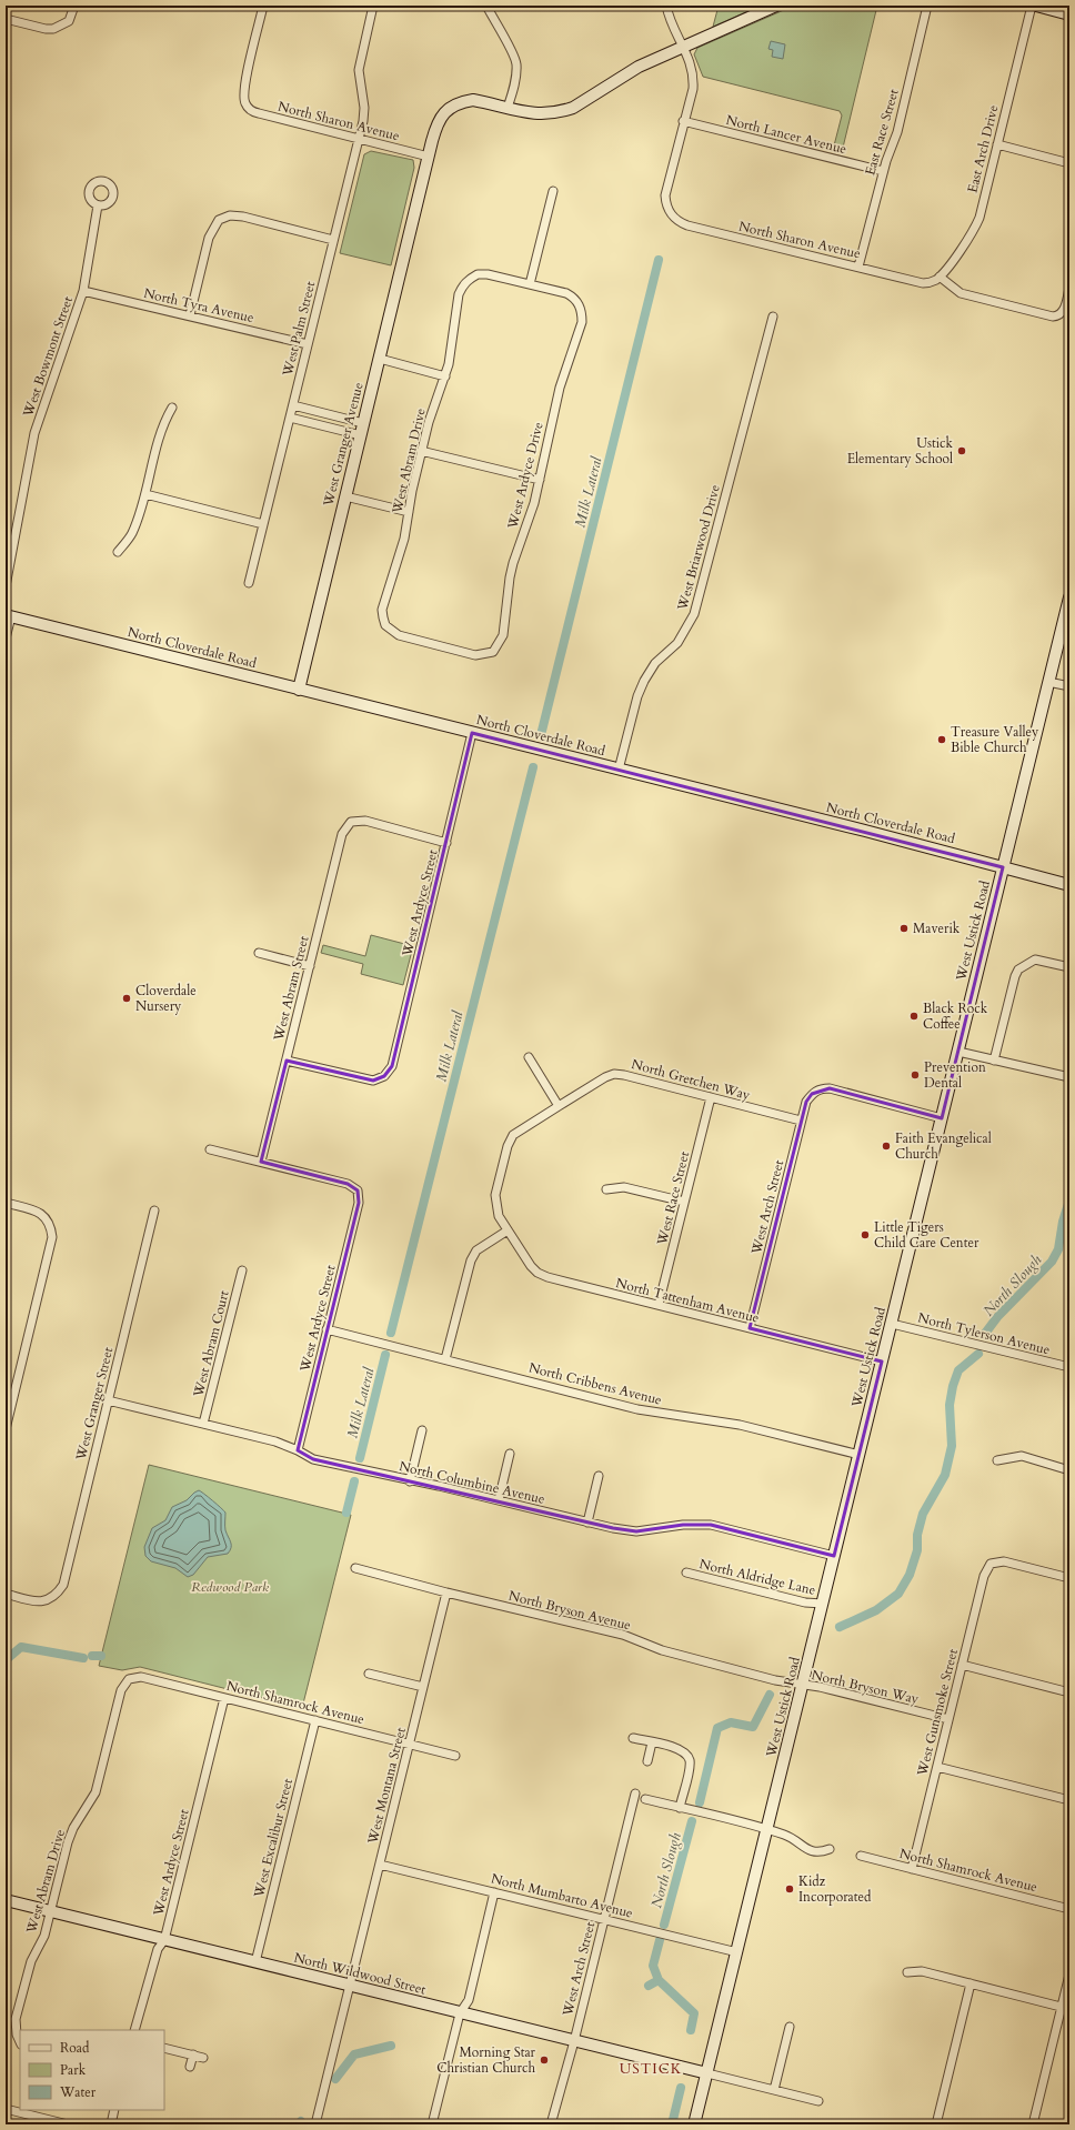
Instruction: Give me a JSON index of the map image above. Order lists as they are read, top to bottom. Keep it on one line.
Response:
{"streets":{"main road":["West Granger Avenue","North Cloverdale Road","West Ustick Road","North Wildwood Street"],"street":["North Sharon Avenue","East Race Street","North Lancer Avenue","East Arch Drive","North Tyra Avenue","West Palm Street","West Bowmont Street","West Abram Drive","West Ardyce Drive","West Briarwood Drive","West Ardyce Street","West Abram Street","North Gretchen Way","West Race Street","West Arch Street","North Tattenham Avenue","North Tylerson Avenue","West Abram Court","North Cribbens Avenue","West Granger Street","North Columbine Avenue","North Aldridge Lane","North Bryson Avenue","North Bryson Way","North Shamrock Avenue","West Gunsmoke Street","West Montana Street","West Excalibur Street","North Mumbarto Avenue"]},"crossings":[["North Sharon Avenue","East Race Street"],["North Sharon Avenue","North Lancer Avenue"],["North Sharon Avenue","East Arch Drive"],["North Sharon Avenue","West Palm Street"],["North Sharon Avenue","West Granger Avenue"],["East Race Street","North Lancer Avenue"],["North Tyra Avenue","West Palm Street"],["North Tyra Avenue","West Bowmont Street"],["West Granger Avenue","North Cloverdale Road"],["West Abram Drive","West Ardyce Drive"],["West Abram Drive","North Shamrock Avenue"],["West Abram Drive","North Wildwood Street"],["West Briarwood Drive","North Cloverdale Road"],["North Cloverdale Road","West Ardyce Street"],["North Cloverdale Road","West Ustick Road"],["West Ardyce Street","West Abram Street"],["West Ardyce Street","North Cribbens Avenue"],["West Ardyce Street","North Columbine Avenue"],["West Ardyce Street","North Shamrock Avenue"],["West Ardyce Street","North Wildwood Street"],["West Ustick Road","West Arch Street"],["West Ustick Road","North Tattenham Avenue"],["West Ustick Road","North Tylerson Avenue"],["West Ustick Road","North Cribbens Avenue"],["West Ustick Road","North Columbine Avenue"],["West Ustick Road","North Aldridge Lane"],["West Ustick Road","North Bryson Avenue"],["West Ustick Road","North Bryson Way"],["West Ustick Road","North Mumbarto Avenue"],["West Ustick Road","North Wildwood Street"],["North Gretchen Way","West Race Street"],["North Gretchen Way","West Arch Street"],["North Gretchen Way","North Tattenham Avenue"],["West Race Street","North Tattenham Avenue"],["West Arch Street","North Tattenham Avenue"],["West Arch Street","North Mumbarto Avenue"],["West Arch Street","North Wildwood Street"],["West Abram Court","North Columbine Avenue"],["West Granger Street","North Columbine Avenue"],["North Bryson Avenue","North Bryson Way"],["North Bryson Avenue","West Montana Street"],["North Bryson Way","West Gunsmoke Street"],["North Shamrock Avenue","West Gunsmoke Street"],["North Shamrock Avenue","West Montana Street"],["North Shamrock Avenue","West Excalibur Street"],["West Montana Street","North Mumbarto Avenue"],["West Montana Street","North Wildwood Street"],["West Excalibur Street","North Wildwood Street"]],"districts":["USTICK"],"water":["Milk Lateral","North Slough"],"parks":["Redwood Park"],"places":["Ustick Elementary School","Treasure Valley Bible Church","Maverik","Cloverdale Nursery","Black Rock Coffee","Prevention Dental","Faith Evangelical Church","Little Tigers Child Care Center","Kidz Incorporated","Morning Star Christian Church"],"legend":["Road","Park","Water"]}
